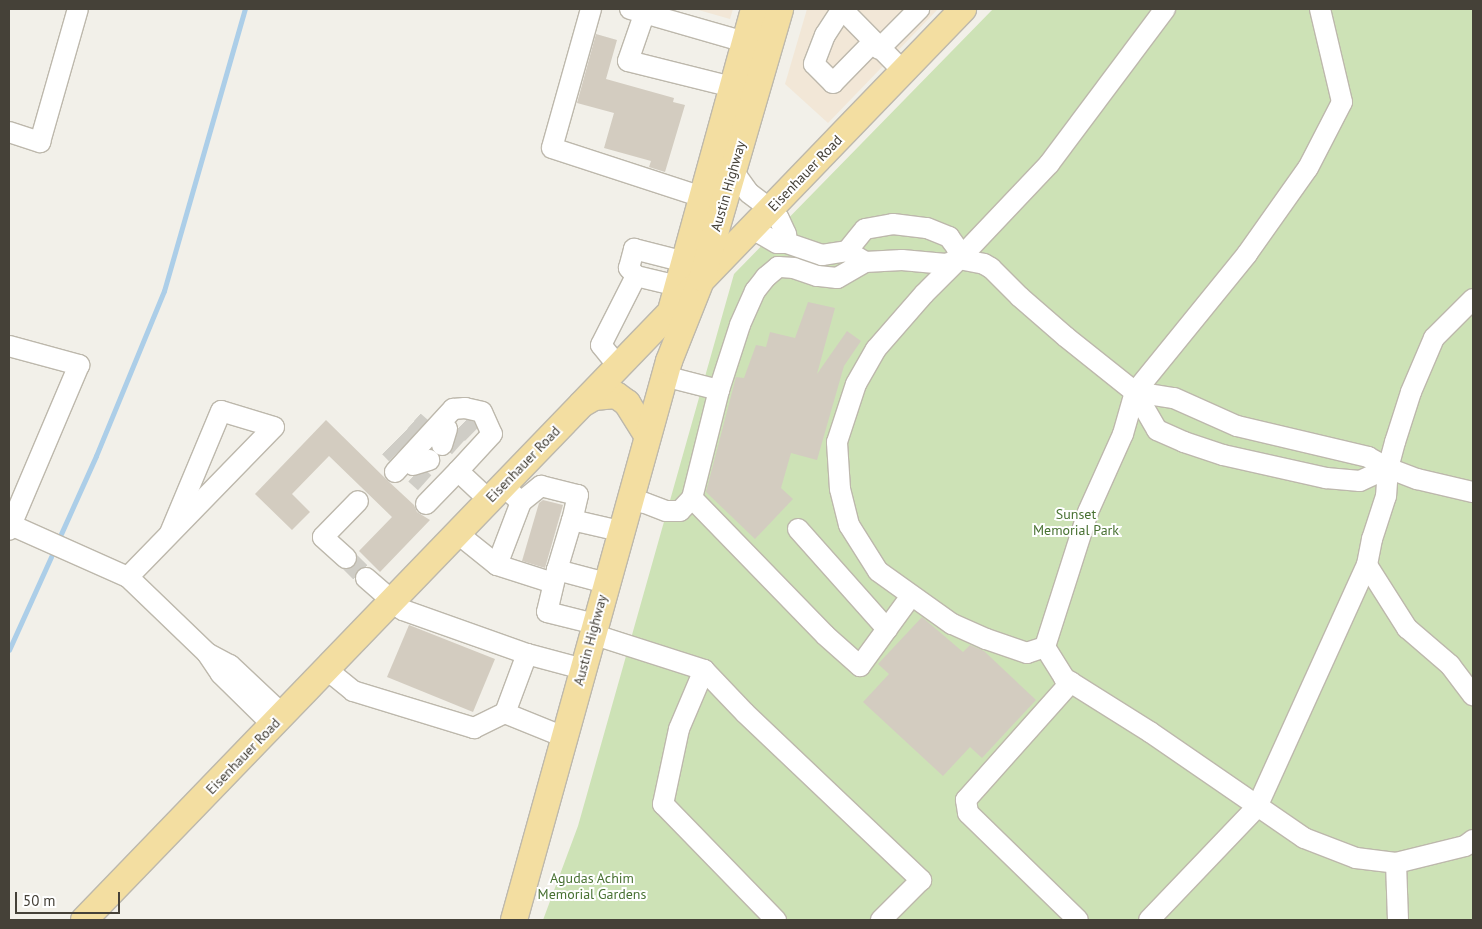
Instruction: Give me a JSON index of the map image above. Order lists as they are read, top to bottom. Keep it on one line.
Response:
{"streets":{"main road":["Eisenhauer Road","Austin Highway"]},"crossings":[["Eisenhauer Road","Austin Highway"]],"parks":["Sunset Memorial Park","Agudas Achim Memorial Gardens"],"scale_bar":"50 m"}
